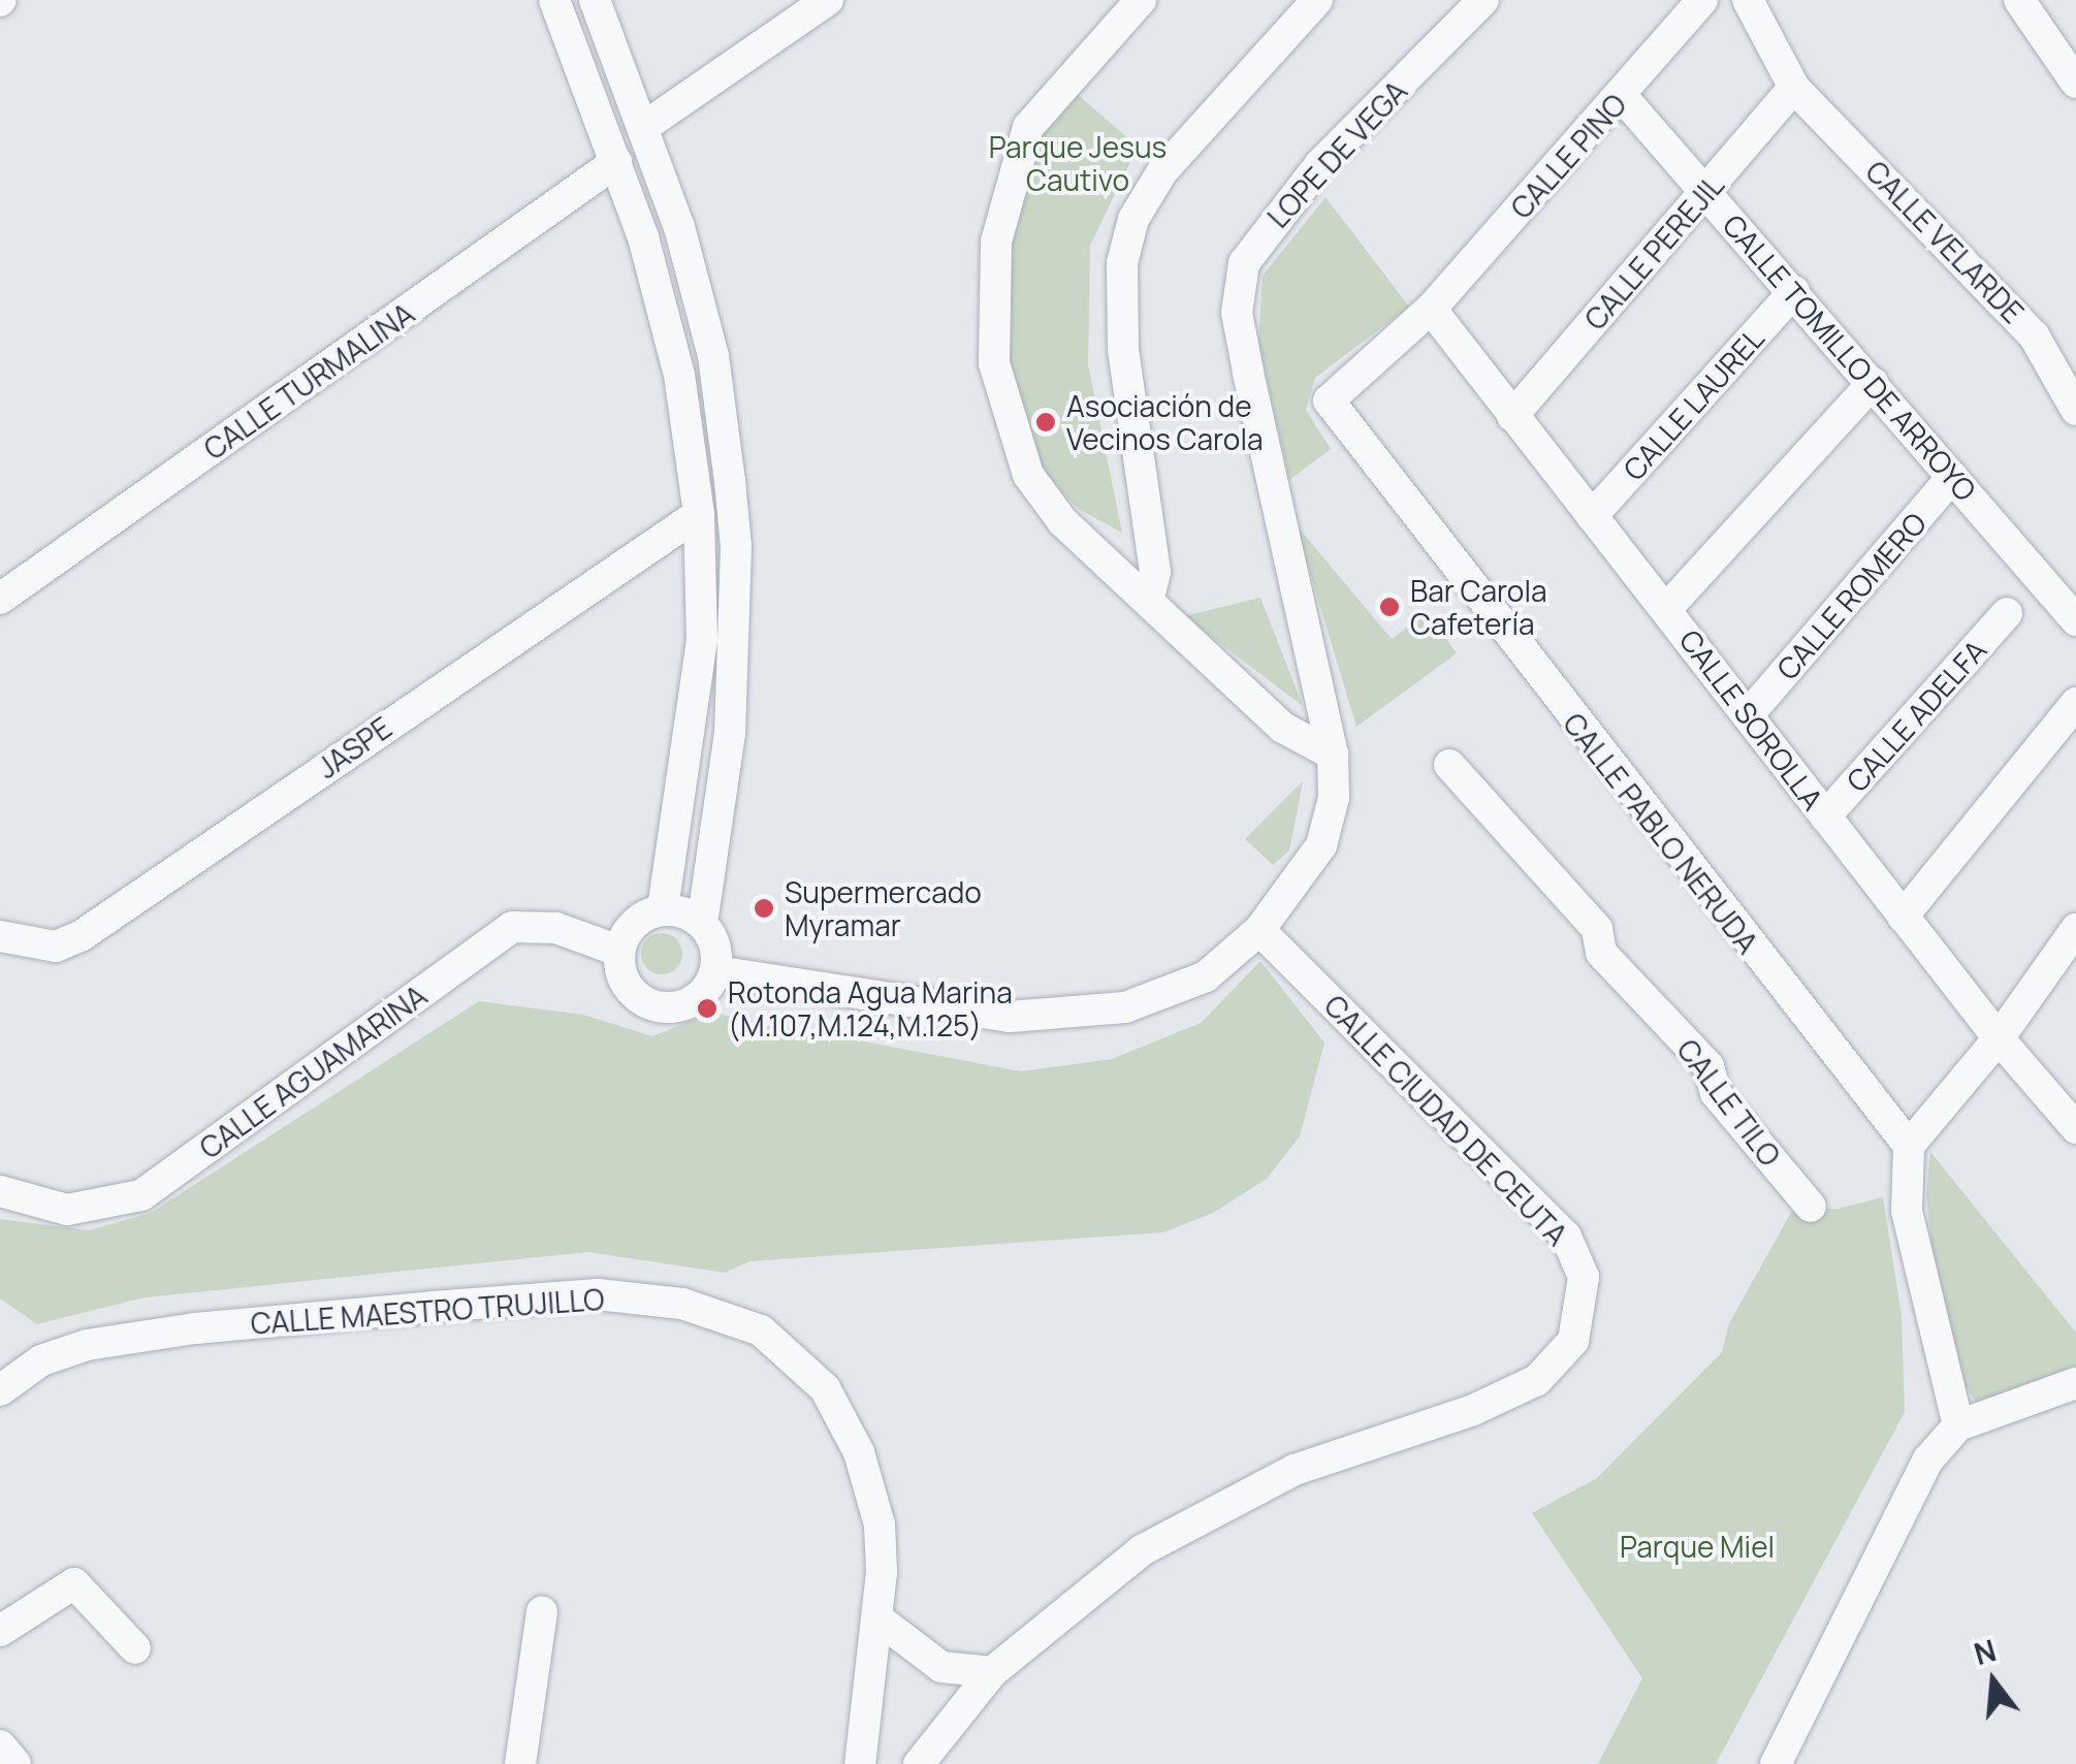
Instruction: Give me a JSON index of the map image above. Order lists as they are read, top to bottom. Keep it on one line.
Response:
{"streets":{"street":["LOPE DE VEGA","CALLE PINO","CALLE VELARDE","CALLE PEREJIL","CALLE TOMILLO DE ARROYO","CALLE TURMALINA","CALLE LAUREL","CALLE ROMERO","CALLE ADELFA","CALLE SOROLLA","JASPE","CALLE PABLO NERUDA","CALLE AGUAMARINA","CALLE TILO","CALLE CIUDAD DE CEUTA","CALLE MAESTRO TRUJILLO"]},"crossings":[["CALLE PINO","CALLE TOMILLO DE ARROYO"],["CALLE PINO","CALLE SOROLLA"],["CALLE PINO","CALLE PABLO NERUDA"],["CALLE VELARDE","CALLE PEREJIL"],["CALLE PEREJIL","CALLE TOMILLO DE ARROYO"],["CALLE PEREJIL","CALLE SOROLLA"],["CALLE TOMILLO DE ARROYO","CALLE LAUREL"],["CALLE TOMILLO DE ARROYO","CALLE ROMERO"],["CALLE LAUREL","CALLE SOROLLA"],["CALLE ROMERO","CALLE SOROLLA"],["CALLE ADELFA","CALLE SOROLLA"],["CALLE SOROLLA","CALLE PABLO NERUDA"]],"parks":["Parque Jesus Cautivo","Parque Miel"],"places":["Asociación de Vecinos Carola","Bar Carola Cafetería","Supermercado Myramar","Rotonda Agua Marina (M.107,M.124,M.125)"],"north":"top"}
